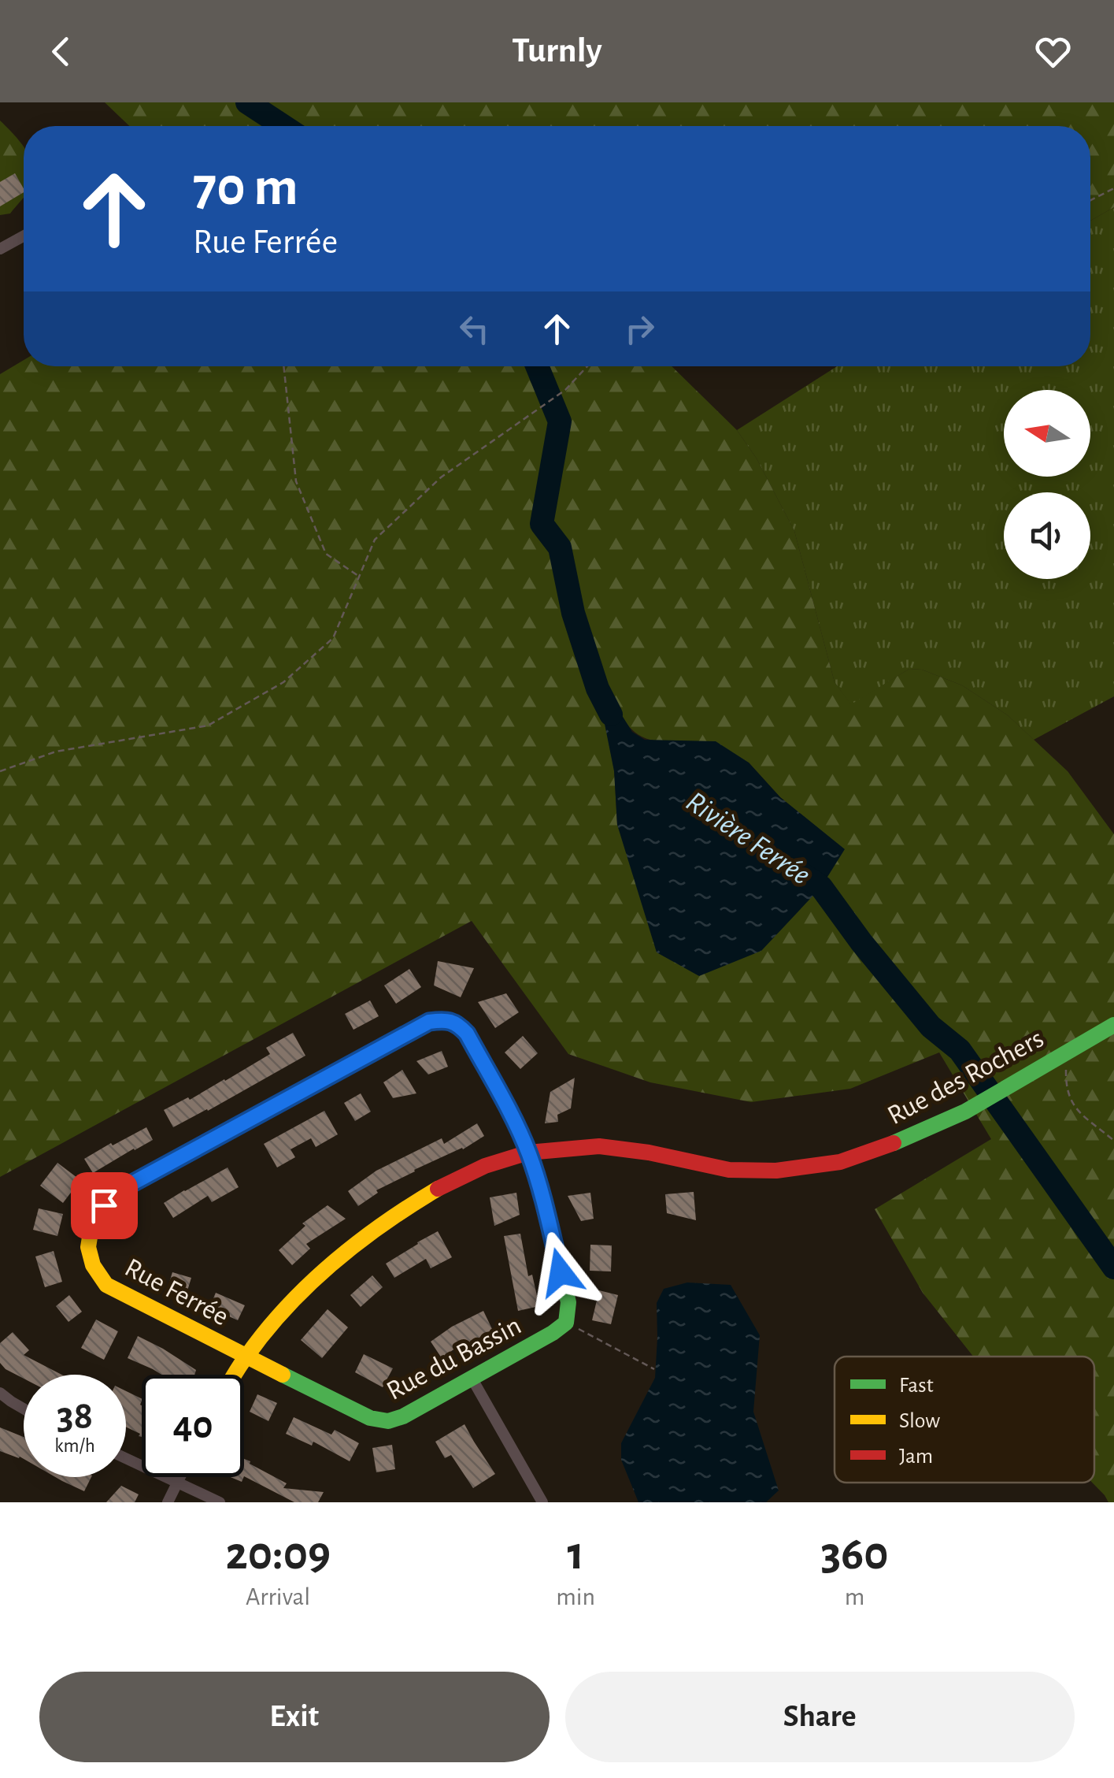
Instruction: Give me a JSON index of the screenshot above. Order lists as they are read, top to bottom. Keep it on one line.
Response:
{"streets":{"street":["Rue des Rochers","Rue Ferrée","Rue du Bassin"]},"crossings":[["Rue des Rochers","Rue Ferrée"],["Rue des Rochers","Rue du Bassin"],["Rue Ferrée","Rue du Bassin"]],"water":["Rivière Ferrée"],"legend":["Fast","Slow","Jam"],"north":"left","page":{"header":"Turnly","turn":["70 m","Rue Ferrée"],"speed":"38 km/h","limit":"40","eta":["20:09","Arrival","1","min","360","m"],"buttons":["Exit","Share"]}}
